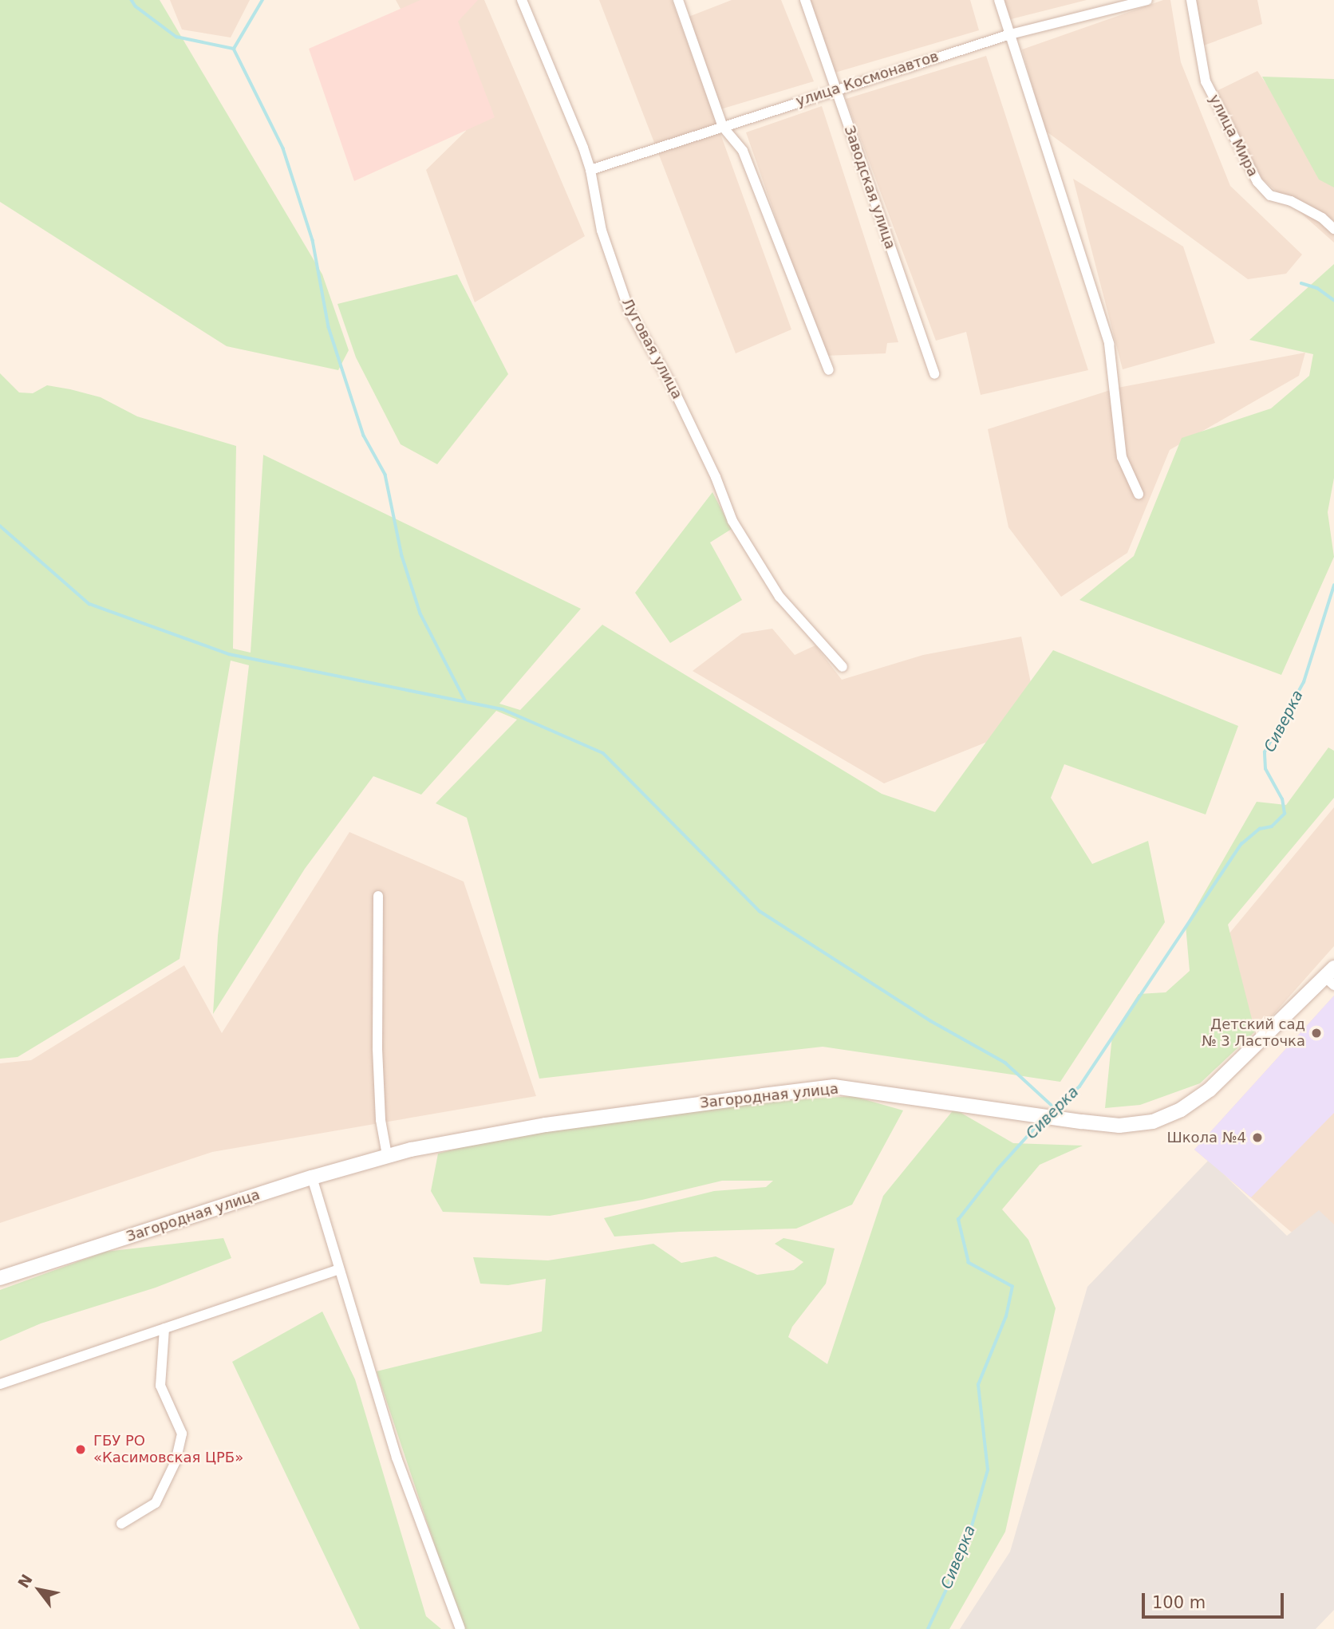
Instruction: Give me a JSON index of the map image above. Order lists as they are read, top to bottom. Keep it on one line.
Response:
{"streets":{"main road":["Загородная улица"],"street":["улица Космонавтов","улица Мира","Заводская улица","Луговая улица"]},"crossings":[["улица Космонавтов","Заводская улица"],["улица Космонавтов","Луговая улица"]],"water":["Сиверка"],"places":["Детский сад № 3 Ласточка","Школа №4","ГБУ РО «Касимовская ЦРБ»"],"scale_bar":"100 m","north":"top left"}
